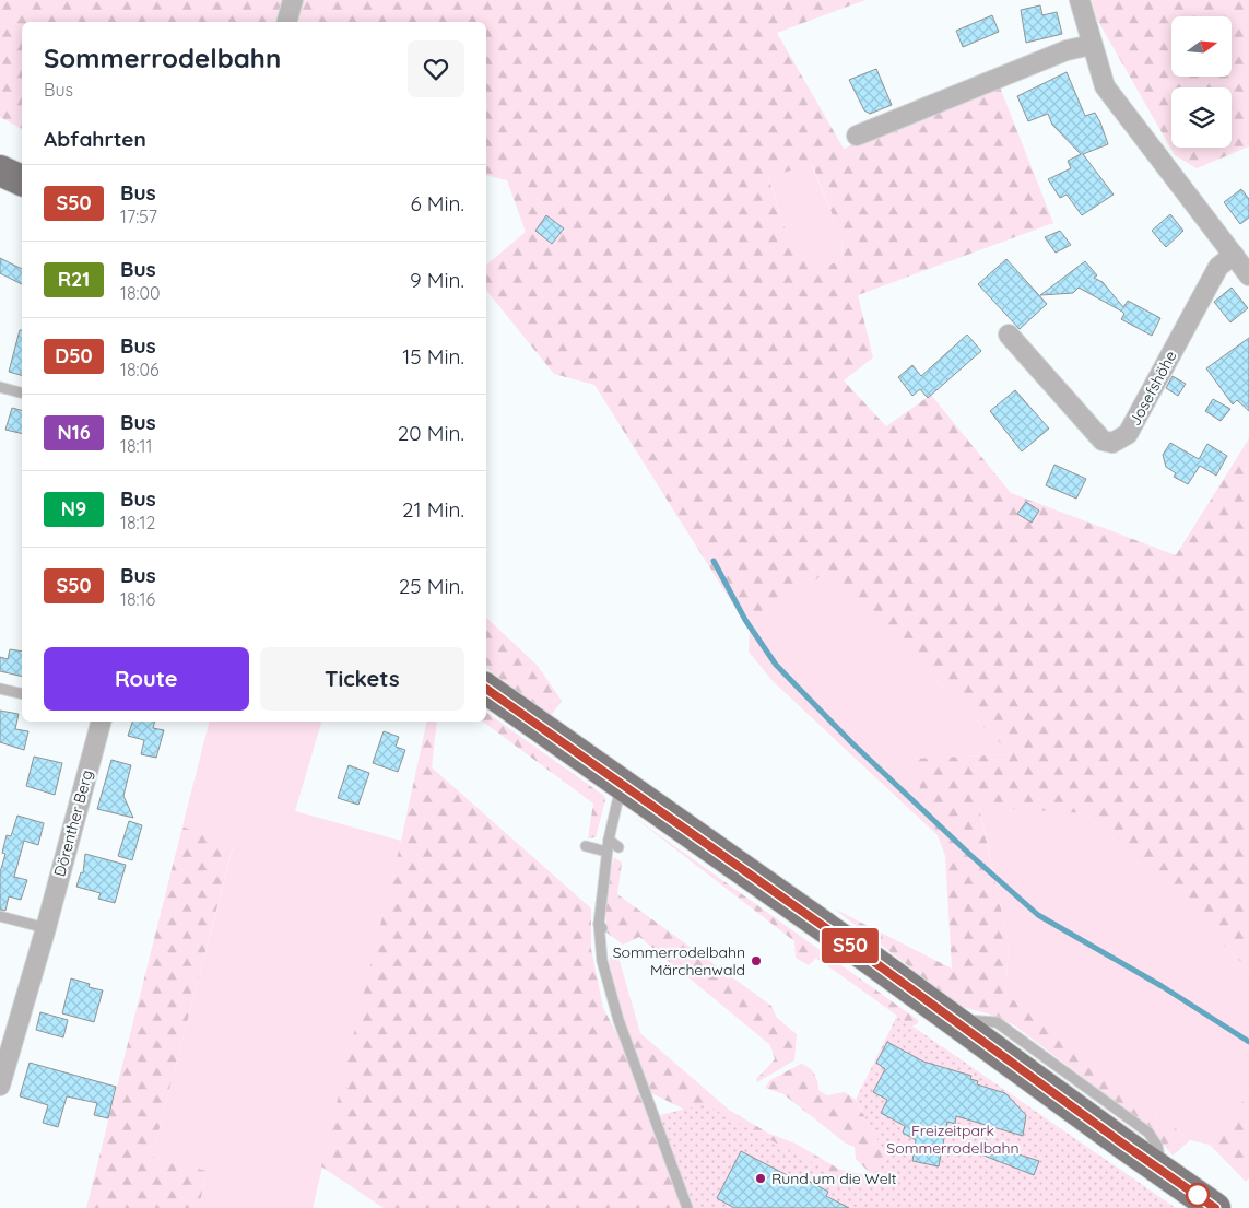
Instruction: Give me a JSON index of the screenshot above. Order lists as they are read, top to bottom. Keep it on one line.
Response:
{"streets":{"street":["Josefshöhe","Dörenther Berg"]},"parks":["Freizeitpark Sommerrodelbahn"],"places":["Sommerrodelbahn Märchenwald","Rund um die Welt"],"lines":["bus line S50"],"north":"right","page":{"on_map":"S50","heading":[["Sommerrodelbahn","Bus"],"Abfahrten"],"list":[{"mark":"S50","name":"Bus","note":"17:57","value":"6 Min."},{"mark":"R21","name":"Bus","note":"18:00","value":"9 Min."},{"mark":"D50","name":"Bus","note":"18:06","value":"15 Min."},{"mark":"N16","name":"Bus","note":"18:11","value":"20 Min."},{"mark":"N9","name":"Bus","note":"18:12","value":"21 Min."},{"mark":"S50","name":"Bus","note":"18:16","value":"25 Min."}],"buttons":["Route","Tickets"]}}
